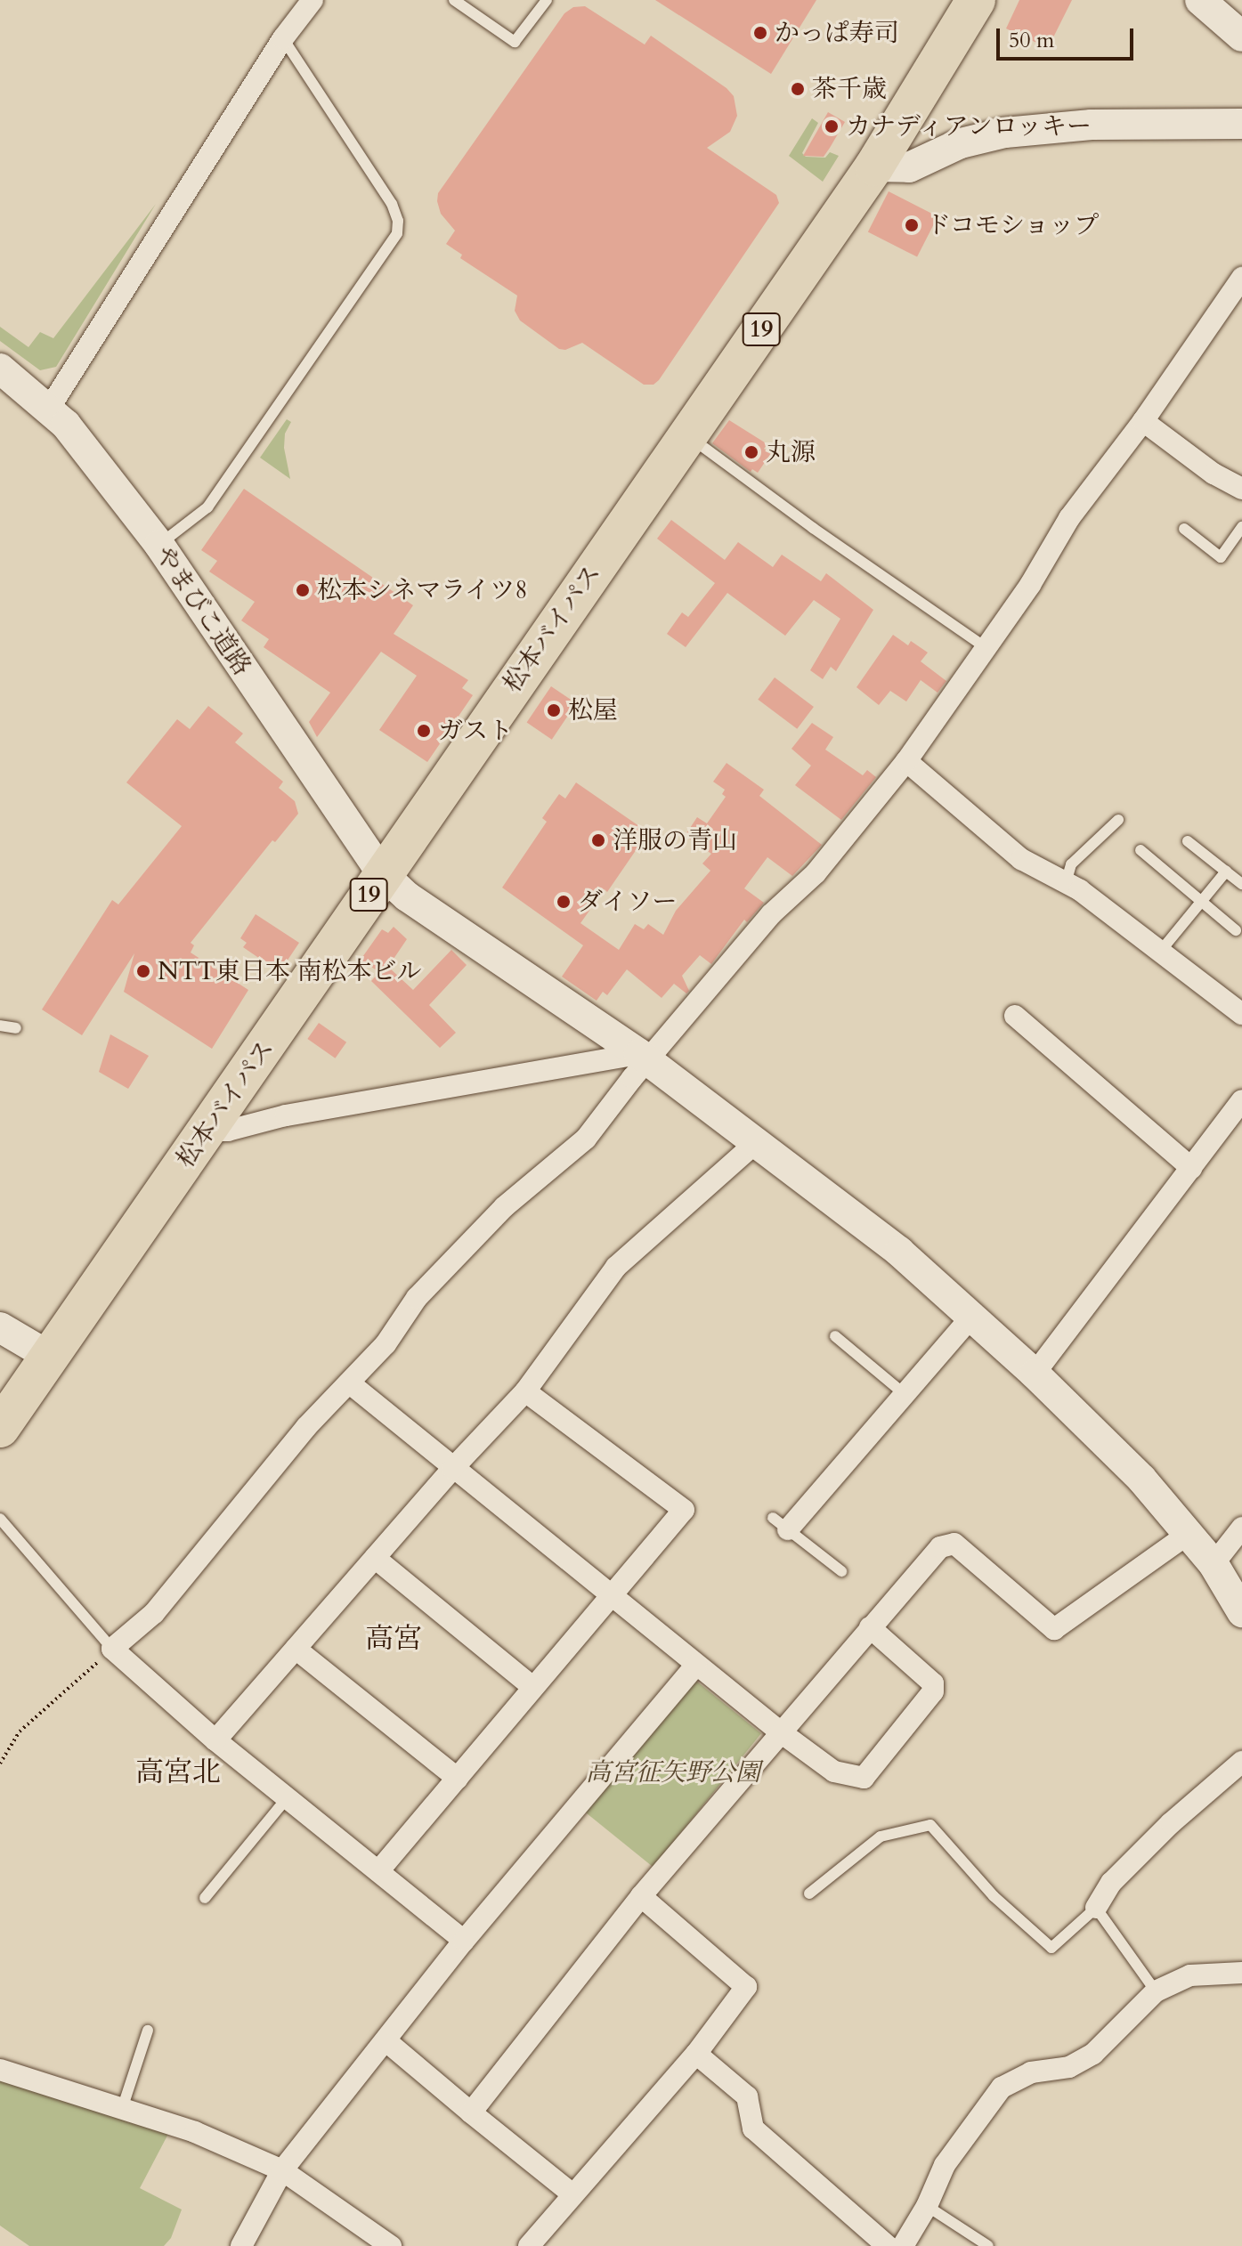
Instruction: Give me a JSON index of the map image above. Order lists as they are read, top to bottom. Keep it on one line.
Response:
{"streets":{"highway":["19","松本バイパス"],"street":["やまびこ道路"]},"crossings":[["やまびこ道路","松本バイパス"]],"districts":["高宮","高宮北"],"parks":["高宮征矢野公園"],"places":["かっぱ寿司","茶千歳","カナディアンロッキー","ドコモショップ","丸源","松本シネマライツ8","松屋","ガスト","洋服の青山","ダイソー","NTT東日本 南松本ビル"],"scale_bar":"50 m"}
